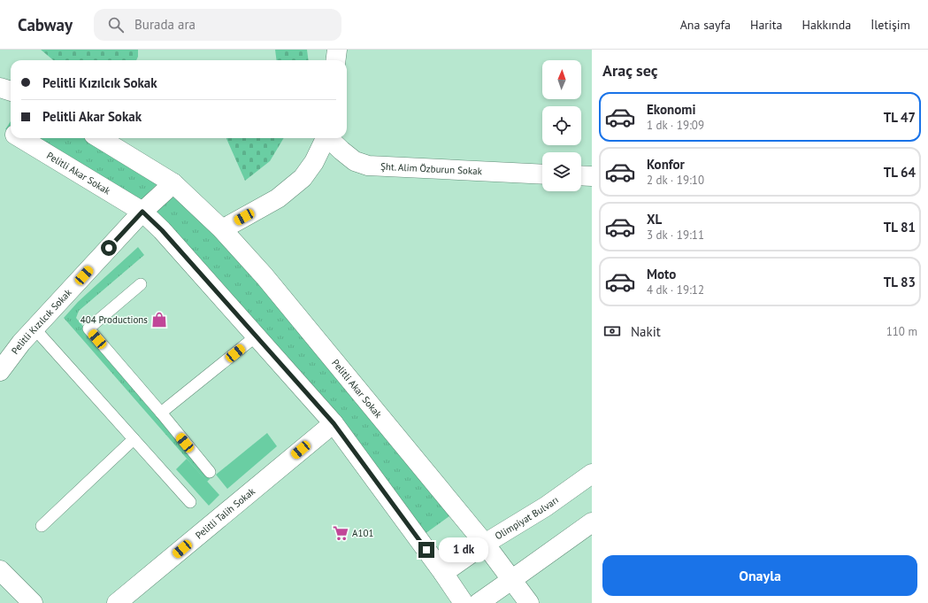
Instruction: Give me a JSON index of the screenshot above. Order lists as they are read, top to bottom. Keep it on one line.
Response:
{"streets":{"main road":["Şht. Alim Özburun Sokak","Pelitli Akar Sokak","Pelitli Kızılcık Sokak","Pelitli Talih Sokak","Olimpiyat Bulvarı"]},"crossings":[["Pelitli Akar Sokak","Pelitli Kızılcık Sokak"],["Pelitli Akar Sokak","Pelitli Talih Sokak"],["Pelitli Akar Sokak","Olimpiyat Bulvarı"]],"places":{"shop":["404 Productions"],"supermarket":["A101"]},"north":"top","page":{"header":"Cabway","search":"Burada ara","nav":["Ana sayfa","Harita","Hakkında","İletişim"],"heading":"Araç seç","banner":["Pelitli Kızılcık Sokak","Pelitli Akar Sokak"],"list":[{"name":"Ekonomi","note":"1 dk · 19:09","value":"TL 47"},{"name":"Konfor","note":"2 dk · 19:10","value":"TL 64"},{"name":"XL","note":"3 dk · 19:11","value":"TL 81"},{"name":"Moto","note":"4 dk · 19:12","value":"TL 83"}],"pay":["Nakit","110 m"],"bubble":"1 dk","buttons":"Onayla"}}
